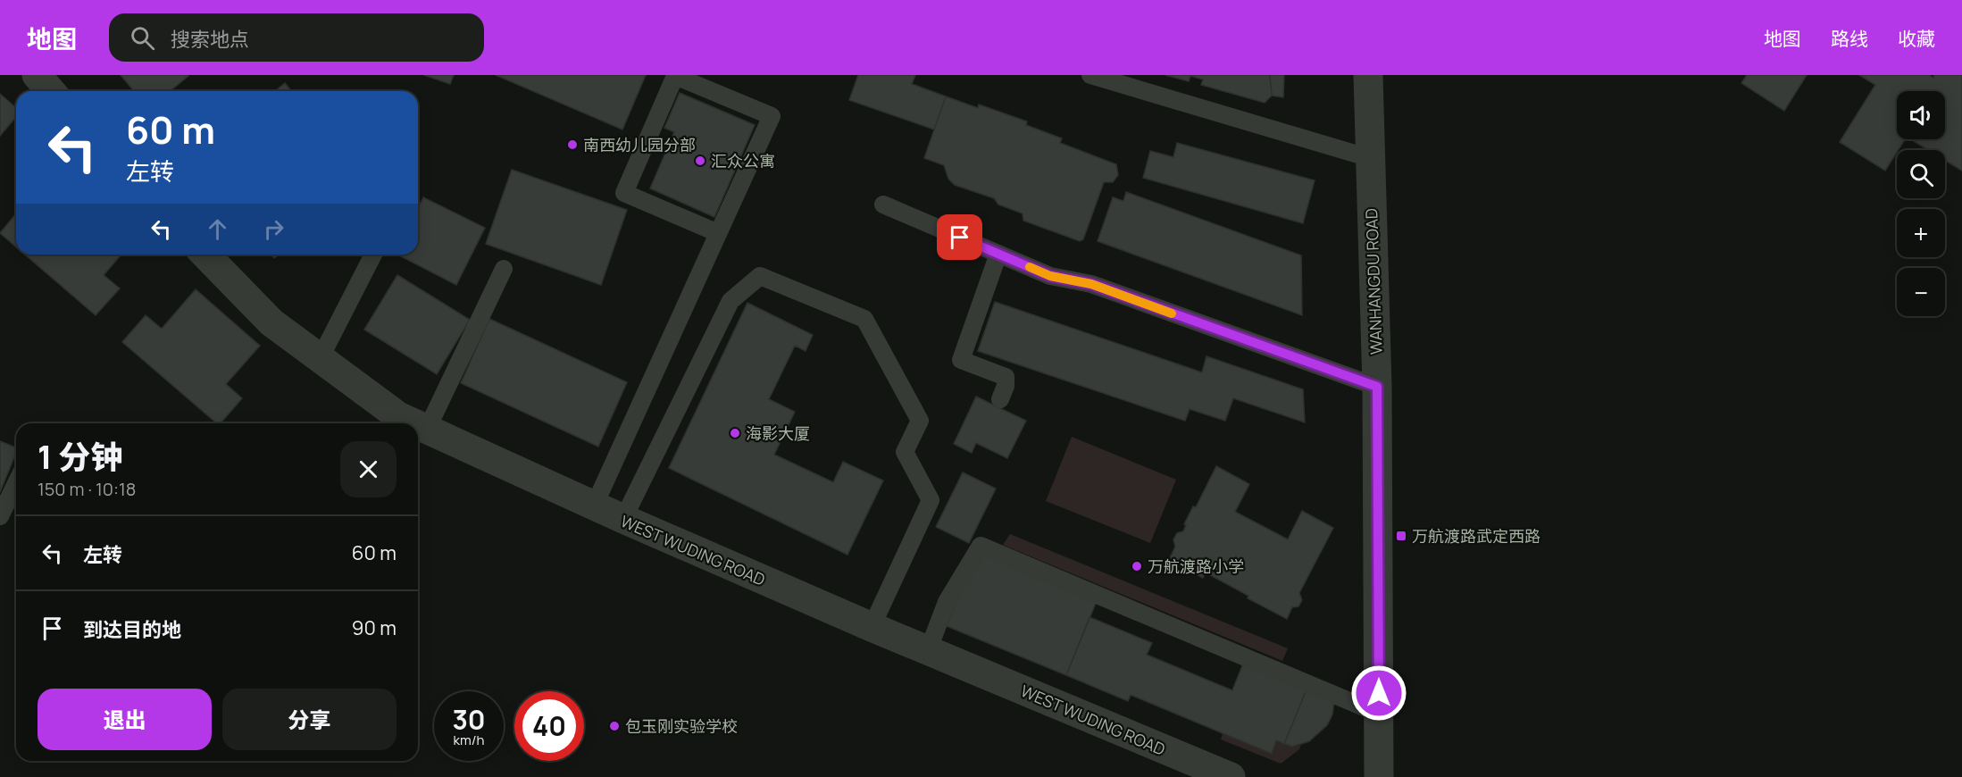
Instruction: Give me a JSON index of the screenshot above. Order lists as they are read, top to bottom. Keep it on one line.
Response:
{"streets":{"street":["WANHANGDU ROAD","WEST WUDING ROAD"]},"places":{"other":["南西幼儿园分部","汇众公寓","海影大厦","万航渡路小学","包玉刚实验学校"],"transit":["万航渡路武定西路"]},"page":{"header":"地图","search":"搜索地点","nav":["地图","路线","收藏"],"map_buttons":["+","−"],"turn":["60 m","左转"],"heading":["1 分钟","150 m · 10:18"],"list":[{"name":"左转","value":"60 m"},{"name":"到达目的地","value":"90 m"}],"buttons":["退出","分享"],"speed":"30 km/h","limit":"40"}}
